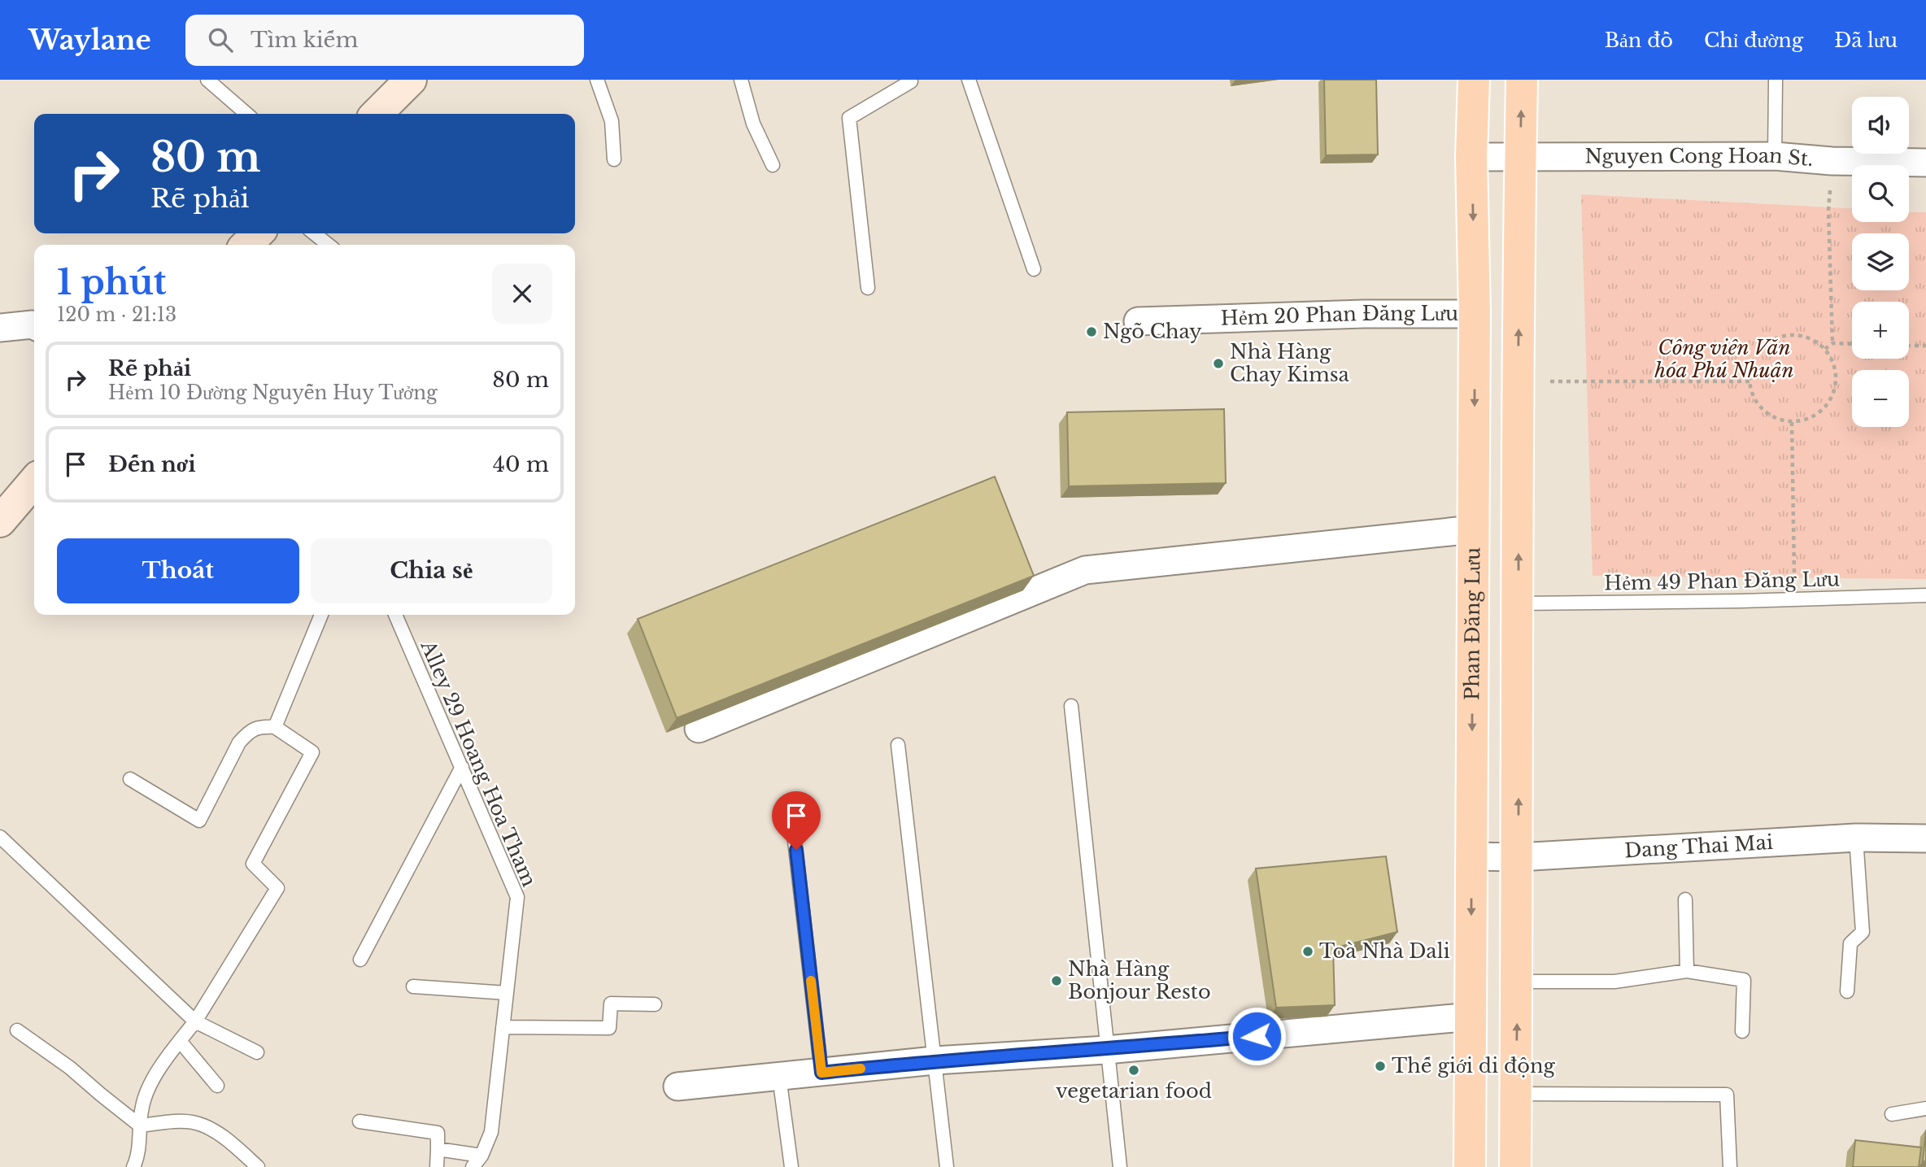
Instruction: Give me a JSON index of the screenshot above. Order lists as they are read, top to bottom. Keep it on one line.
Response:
{"streets":{"main road":["Phan Đăng Lưu"],"street":["Nguyen Cong Hoan St.","Hẻm 20 Phan Đăng Lưu","Dang Thai Mai"],"lane":["Hẻm 49 Phan Đăng Lưu","Alley 29 Hoang Hoa Tham"]},"crossings":[["Nguyen Cong Hoan St.","Phan Đăng Lưu"],["Hẻm 20 Phan Đăng Lưu","Phan Đăng Lưu"],["Phan Đăng Lưu","Dang Thai Mai"]],"parks":["Công viên Văn hóa Phú Nhuận"],"places":["Ngõ Chay","Nhà Hàng Chay Kimsa","Toà Nhà Dali","Nhà Hàng Bonjour Resto","Thế giới di động","vegetarian food"],"page":{"header":"Waylane","search":"Tìm kiếm","nav":["Bản đồ","Chỉ đường","Đã lưu"],"map_buttons":["+","−"],"turn":["80 m","Rẽ phải"],"heading":["1 phút","120 m · 21:13"],"list":[{"name":"Rẽ phải","note":"Hẻm 10 Đường Nguyễn Huy Tưởng","value":"80 m"},{"name":"Đến nơi","value":"40 m"}],"buttons":["Thoát","Chia sẻ"]}}
